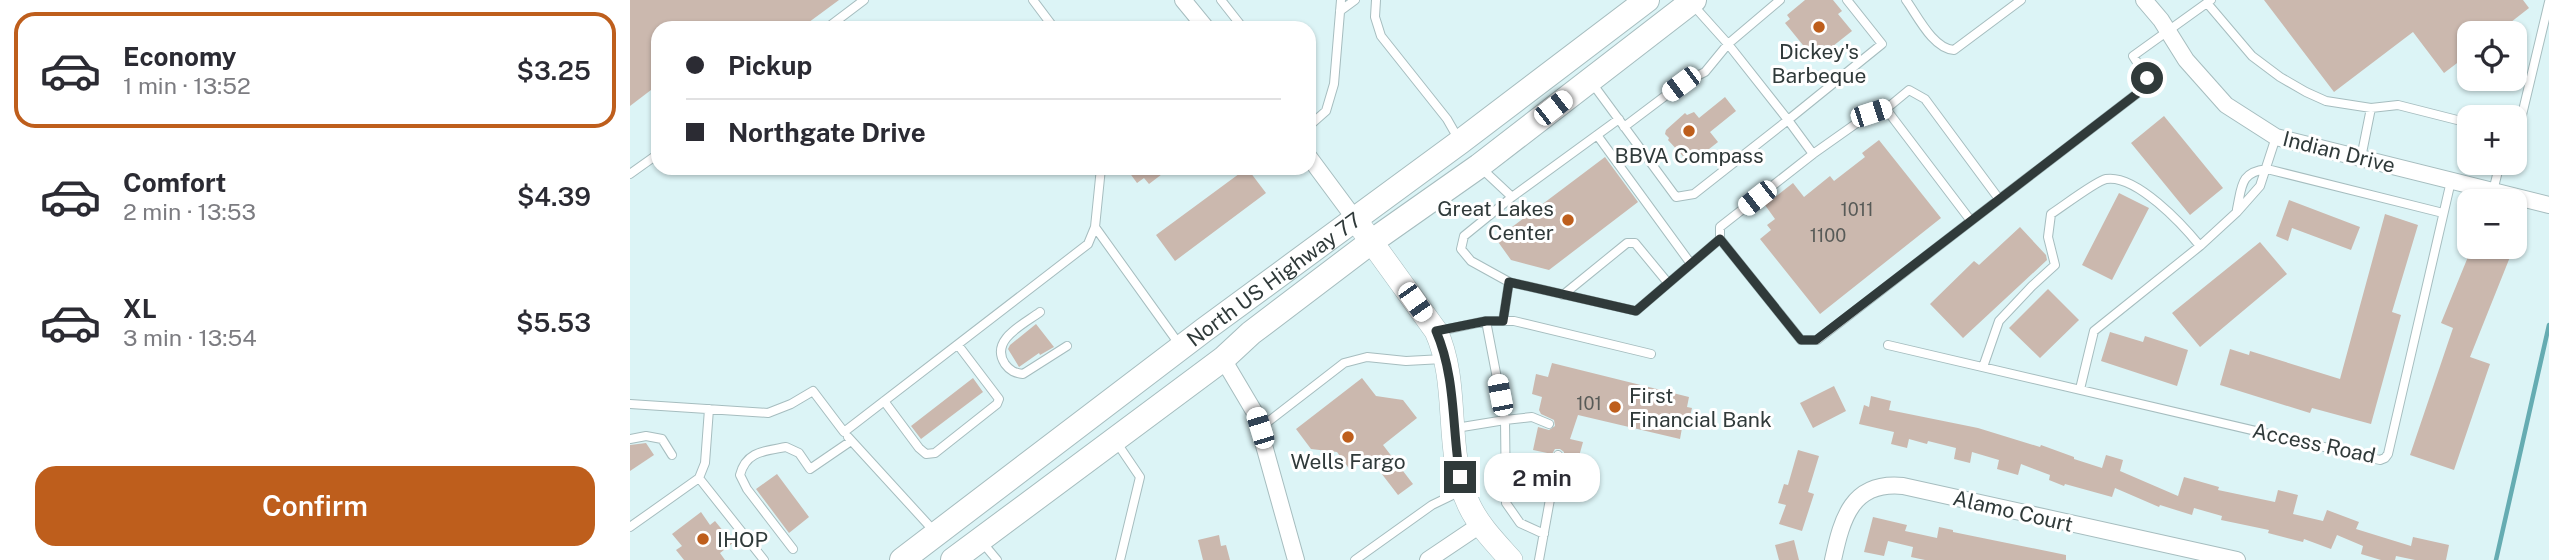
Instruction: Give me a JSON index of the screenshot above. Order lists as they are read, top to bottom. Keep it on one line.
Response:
{"streets":{"main road":["North US Highway 77"],"street":["Indian Drive","Alamo Court"],"lane":["Access Road"]},"crossings":[["Indian Drive","Access Road"]],"places":["Dickey's Barbeque","BBVA Compass","Great Lakes Center","First Financial Bank","Wells Fargo","IHOP"],"house_numbers":["1011","1100","101"],"page":{"list":[{"name":"Economy","note":"1 min · 13:52","value":"$3.25"},{"name":"Comfort","note":"2 min · 13:53","value":"$4.39"},{"name":"XL","note":"3 min · 13:54","value":"$5.53"}],"map_buttons":["+","−"],"banner":["Pickup","Northgate Drive"],"buttons":"Confirm","bubble":"2 min"}}
